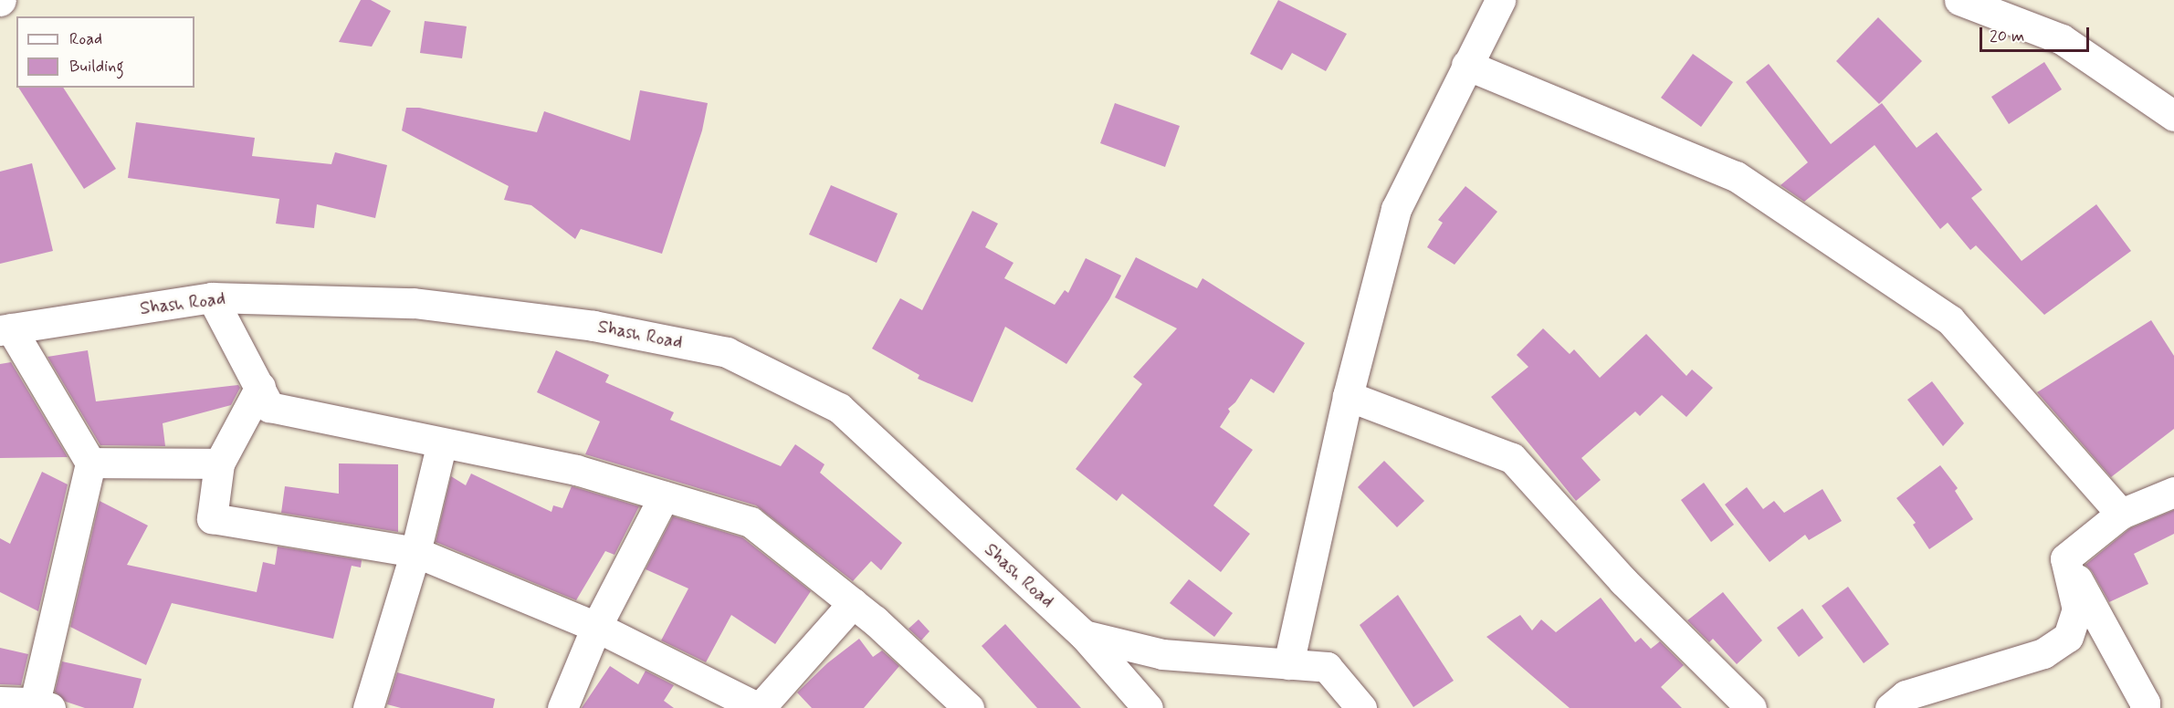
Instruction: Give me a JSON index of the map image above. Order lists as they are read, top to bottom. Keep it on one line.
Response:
{"streets":{"street":["Shash Road"]},"legend":["Road","Building"],"scale_bar":"20 m"}
